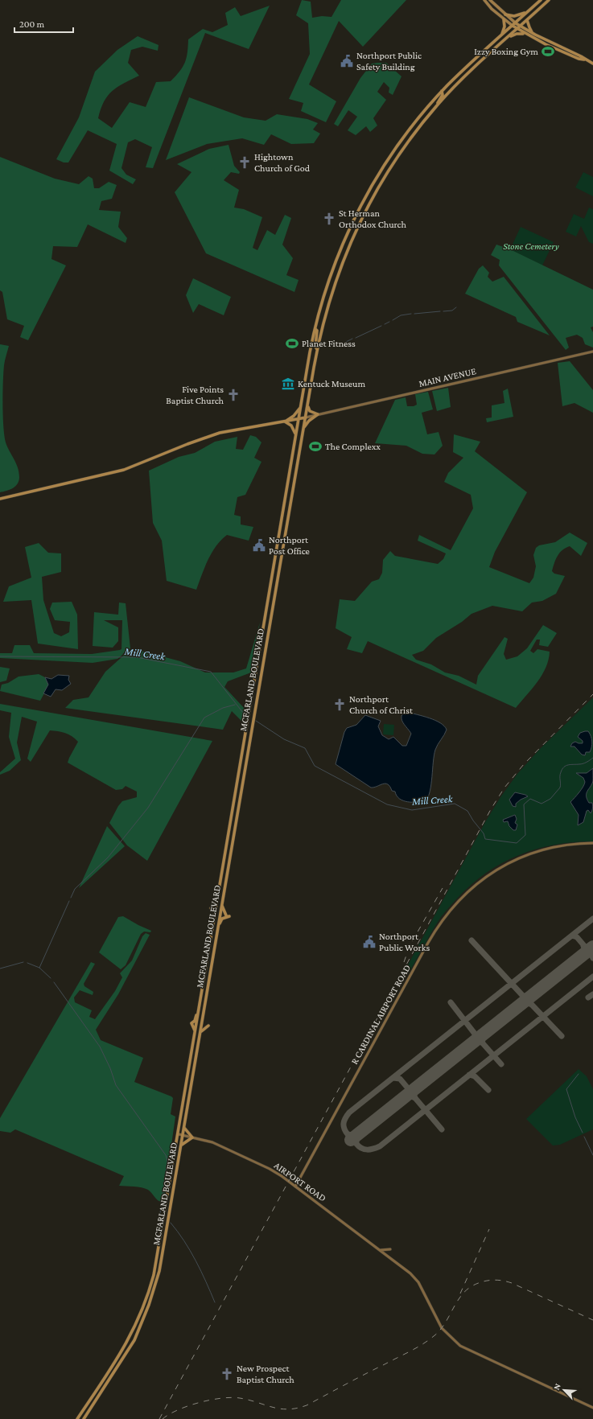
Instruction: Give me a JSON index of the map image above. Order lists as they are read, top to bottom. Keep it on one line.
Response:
{"streets":{"highway":["MCFARLAND BOULEVARD"],"main road":["MAIN AVENUE","R CARDINAL AIRPORT ROAD","AIRPORT ROAD"]},"crossings":[["MAIN AVENUE","MCFARLAND BOULEVARD"],["MCFARLAND BOULEVARD","AIRPORT ROAD"],["R CARDINAL AIRPORT ROAD","AIRPORT ROAD"]],"water":["Mill Creek"],"parks":["Stone Cemetery"],"places":{"sports":["Izzy Boxing Gym","Planet Fitness","The Complexx"],"public building":["Northport Public Safety Building","Northport Post Office","Northport Public Works"],"church":["Hightown Church of God","St Herman Orthodox Church","Five Points Baptist Church","Northport Church of Christ","New Prospect Baptist Church"],"museum":["Kentuck Museum"]},"scale_bar":"200 m","north":"top left"}
